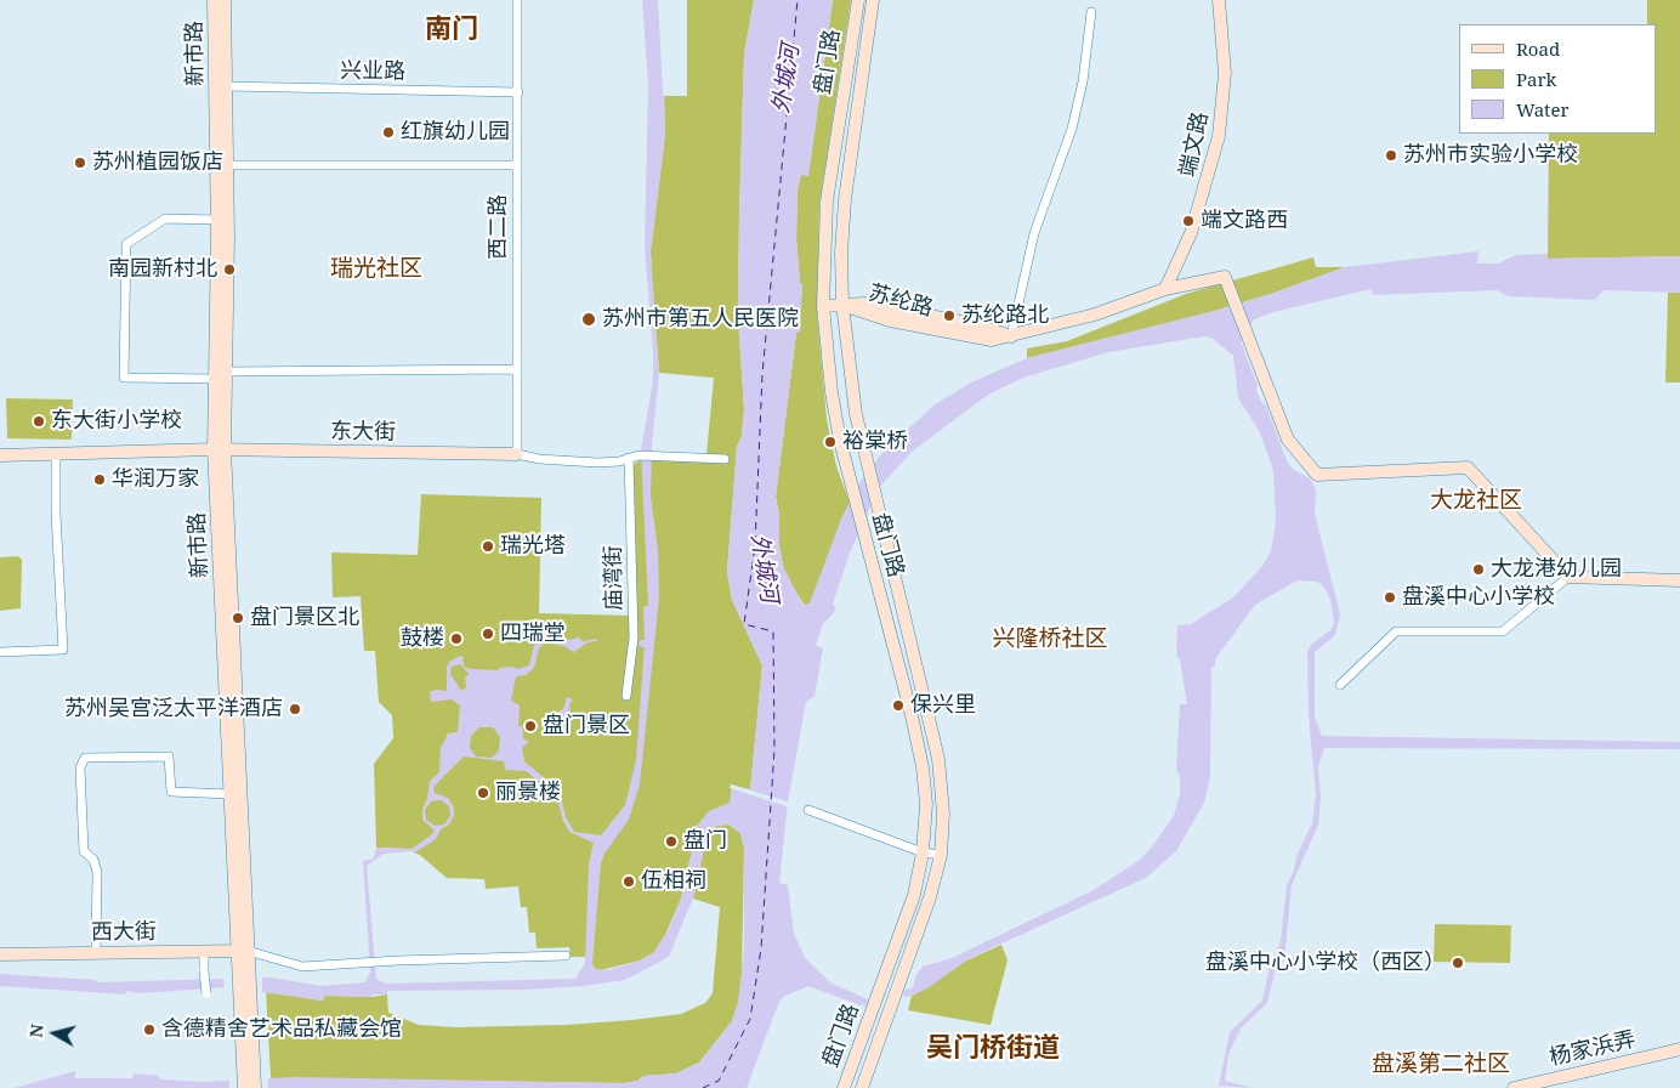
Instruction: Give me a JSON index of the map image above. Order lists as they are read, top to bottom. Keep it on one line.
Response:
{"streets":{"main road":["新市路","盘门路","端文路","苏纶路","东大街","西大街","杨家浜弄"],"street":["兴业路","西二路","庙湾街"]},"crossings":[["新市路","兴业路"],["新市路","东大街"],["新市路","西大街"],["盘门路","苏纶路"],["兴业路","西二路"],["西二路","东大街"],["东大街","庙湾街"]],"districts":["南门","瑞光社区","大龙社区","兴隆桥社区","吴门桥街道","盘溪第二社区"],"water":["外城河"],"places":["红旗幼儿园","苏州市实验小学校","苏州植园饭店","端文路西","南园新村北","苏纶路北","苏州市第五人民医院","东大街小学校","裕棠桥","华润万家","瑞光塔","大龙港幼儿园","盘溪中心小学校","盘门景区北","四瑞堂","鼓楼","保兴里","苏州吴宫泛太平洋酒店","盘门景区","丽景楼","盘门","伍相祠","盘溪中心小学校（西区）","含德精舍艺术品私藏会馆"],"legend":["Road","Park","Water"],"north":"left"}
